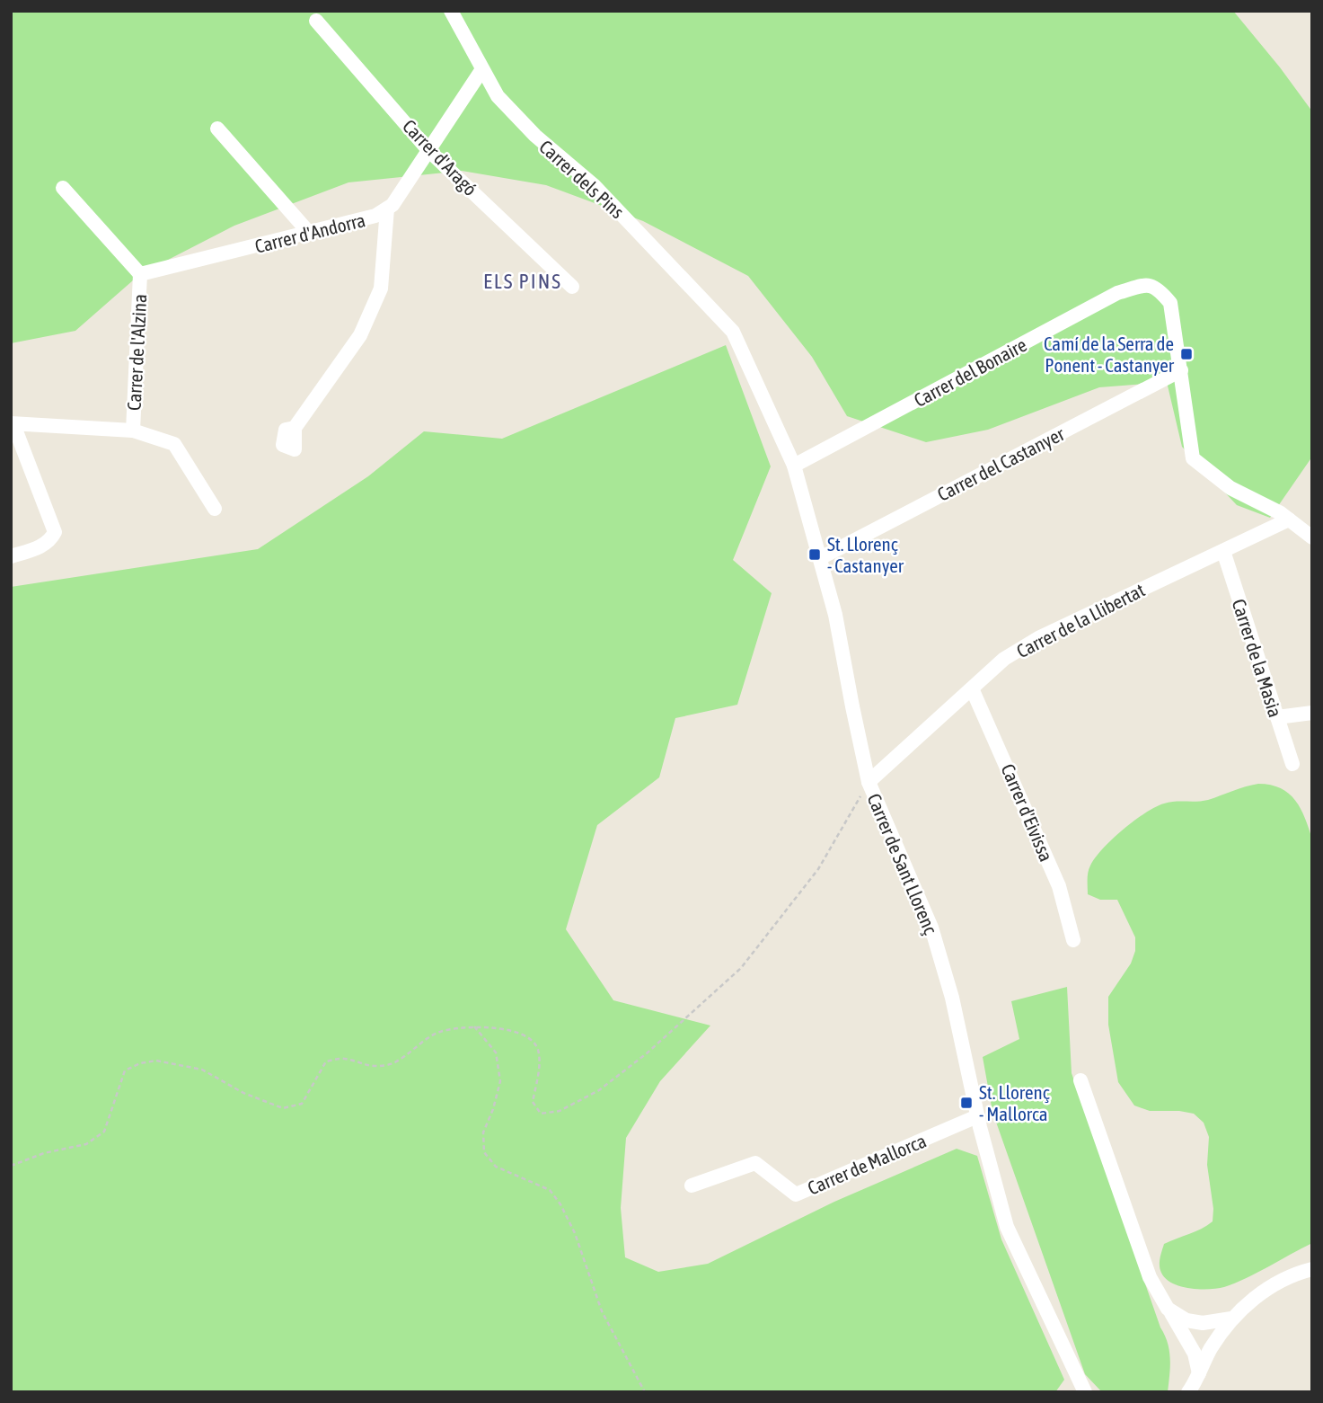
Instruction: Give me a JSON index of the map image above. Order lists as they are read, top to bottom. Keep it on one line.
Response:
{"streets":{"street":["Carrer d'Aragó","Carrer dels Pins","Carrer d'Andorra","Carrer de l'Alzina","Carrer del Bonaire","Carrer del Castanyer","Carrer de la Llibertat","Carrer de la Masia","Carrer d'Eivissa","Carrer de Sant Llorenç","Carrer de Mallorca"]},"crossings":[["Carrer d'Aragó","Carrer d'Andorra"],["Carrer dels Pins","Carrer d'Andorra"],["Carrer dels Pins","Carrer de Sant Llorenç"],["Carrer d'Andorra","Carrer de l'Alzina"],["Carrer del Bonaire","Carrer del Castanyer"],["Carrer del Bonaire","Carrer de Sant Llorenç"],["Carrer del Castanyer","Carrer de Sant Llorenç"],["Carrer de la Llibertat","Carrer de la Masia"],["Carrer de la Llibertat","Carrer d'Eivissa"],["Carrer de la Llibertat","Carrer de Sant Llorenç"],["Carrer de Sant Llorenç","Carrer de Mallorca"]],"districts":["ELS PINS"],"places":{"transit":["Camí de la Serra de Ponent - Castanyer","St. Llorenç - Castanyer","St. Llorenç - Mallorca"]}}
